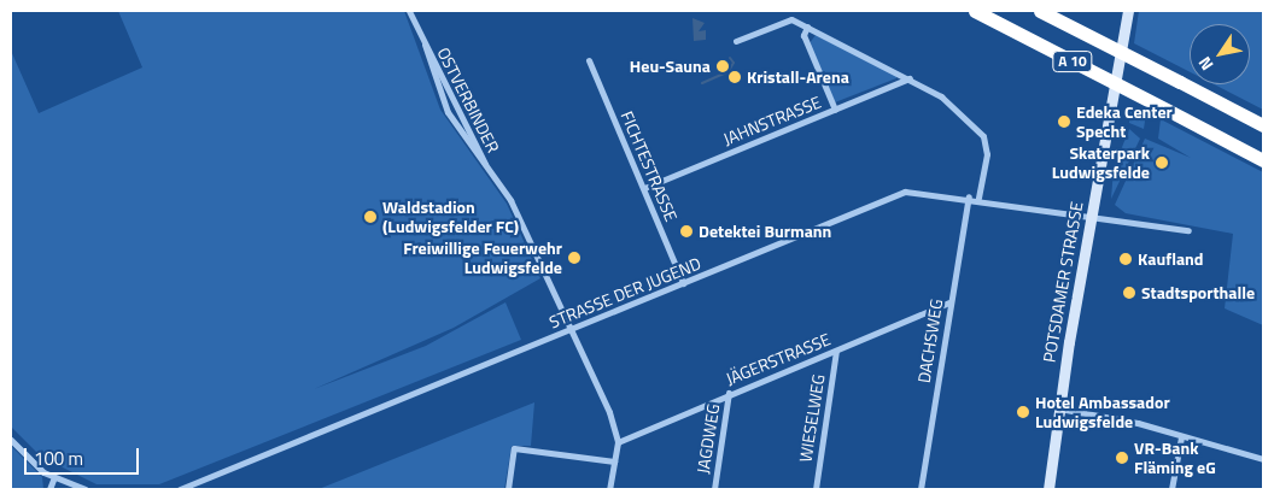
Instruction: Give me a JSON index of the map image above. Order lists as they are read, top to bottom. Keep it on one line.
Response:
{"streets":{"highway":["A 10"],"main road":["POTSDAMER STRASSE"],"street":["OSTVERBINDER","JAHNSTRASSE","FICHTESTRASSE","STRASSE DER JUGEND","DACHSWEG","JÄGERSTRASSE","WIESELWEG","JAGDWEG"]},"crossings":[["OSTVERBINDER","STRASSE DER JUGEND"],["OSTVERBINDER","JÄGERSTRASSE"],["JAHNSTRASSE","FICHTESTRASSE"],["FICHTESTRASSE","STRASSE DER JUGEND"],["POTSDAMER STRASSE","STRASSE DER JUGEND"],["STRASSE DER JUGEND","DACHSWEG"],["DACHSWEG","JÄGERSTRASSE"],["JÄGERSTRASSE","WIESELWEG"],["JÄGERSTRASSE","JAGDWEG"]],"places":["Heu-Sauna","Kristall-Arena","Edeka Center Specht","Skaterpark Ludwigsfelde","Waldstadion (Ludwigsfelder FC)","Detektei Burmann","Freiwillige Feuerwehr Ludwigsfelde","Kaufland","Stadtsporthalle","Hotel Ambassador Ludwigsfelde","VR-Bank Fläming eG"],"scale_bar":"100 m","north":"bottom left"}
